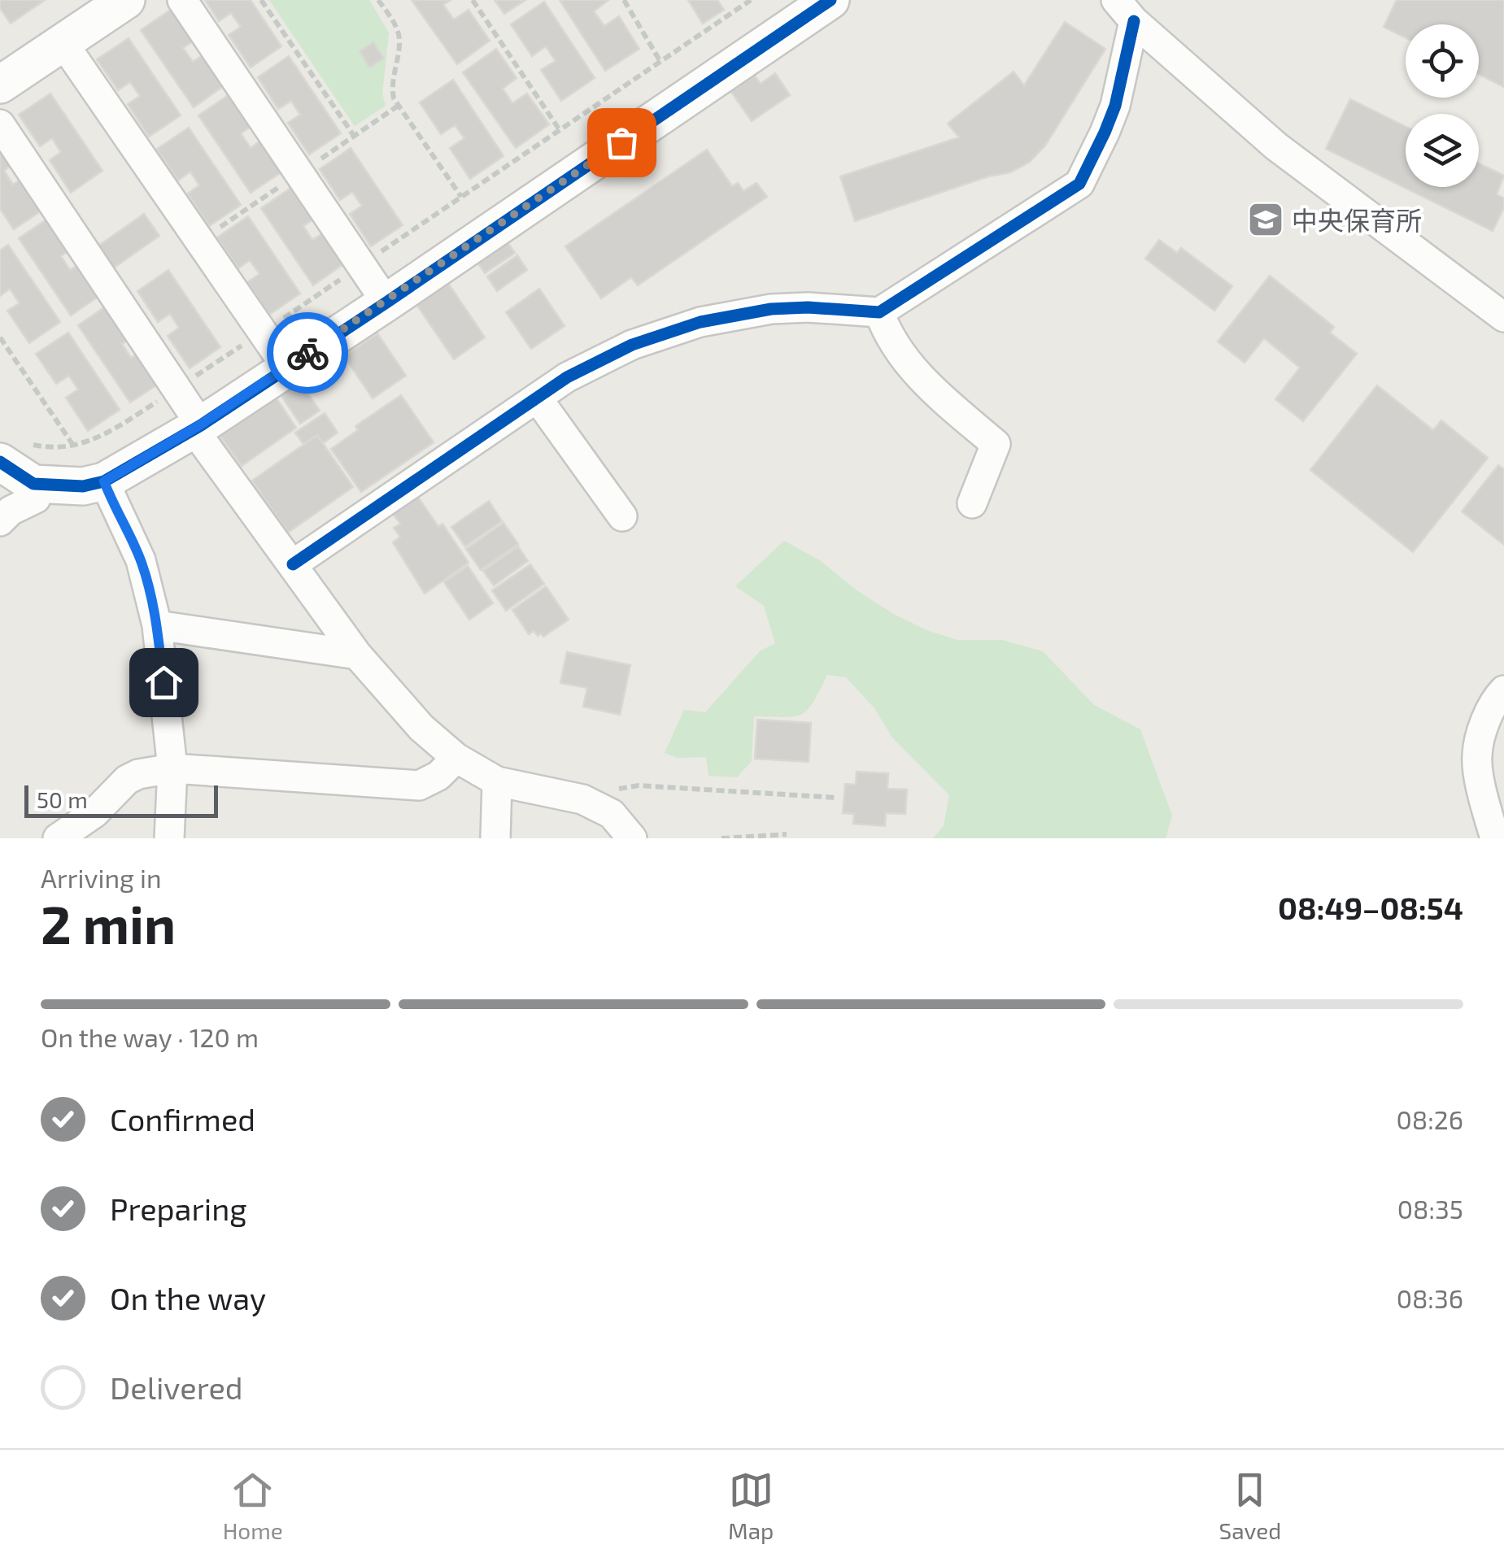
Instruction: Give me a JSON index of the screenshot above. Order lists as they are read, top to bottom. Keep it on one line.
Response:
{"places":{"school or university":["中央保育所"]},"scale_bar":"50 m","page":{"scale":"50 m","heading":["2 min","Arriving in","08:49–08:54"],"bar":"On the way · 120 m","list":[["Confirmed","08:26"],["Preparing","08:35"],["On the way","08:36"],"Delivered"],"tabs":["Home","Map","Saved"]}}
